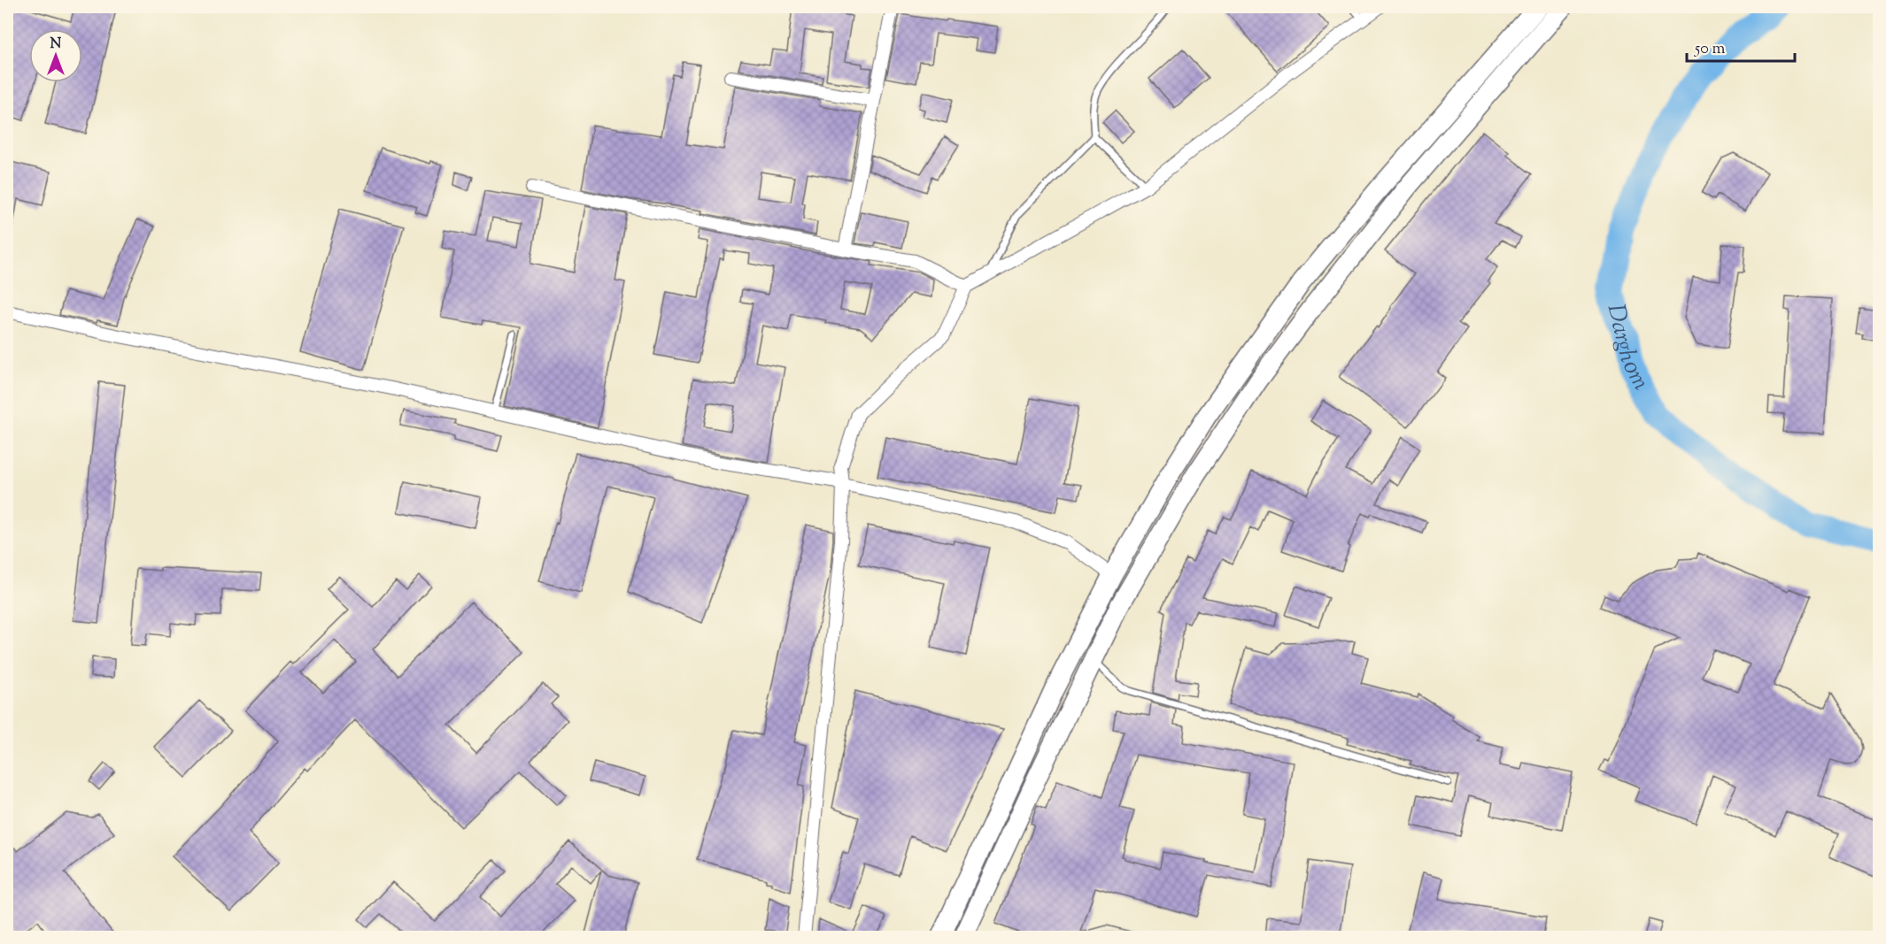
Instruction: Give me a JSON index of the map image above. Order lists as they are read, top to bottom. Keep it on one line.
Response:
{"water":["Darghоm"],"scale_bar":"50 m","north":"top"}
